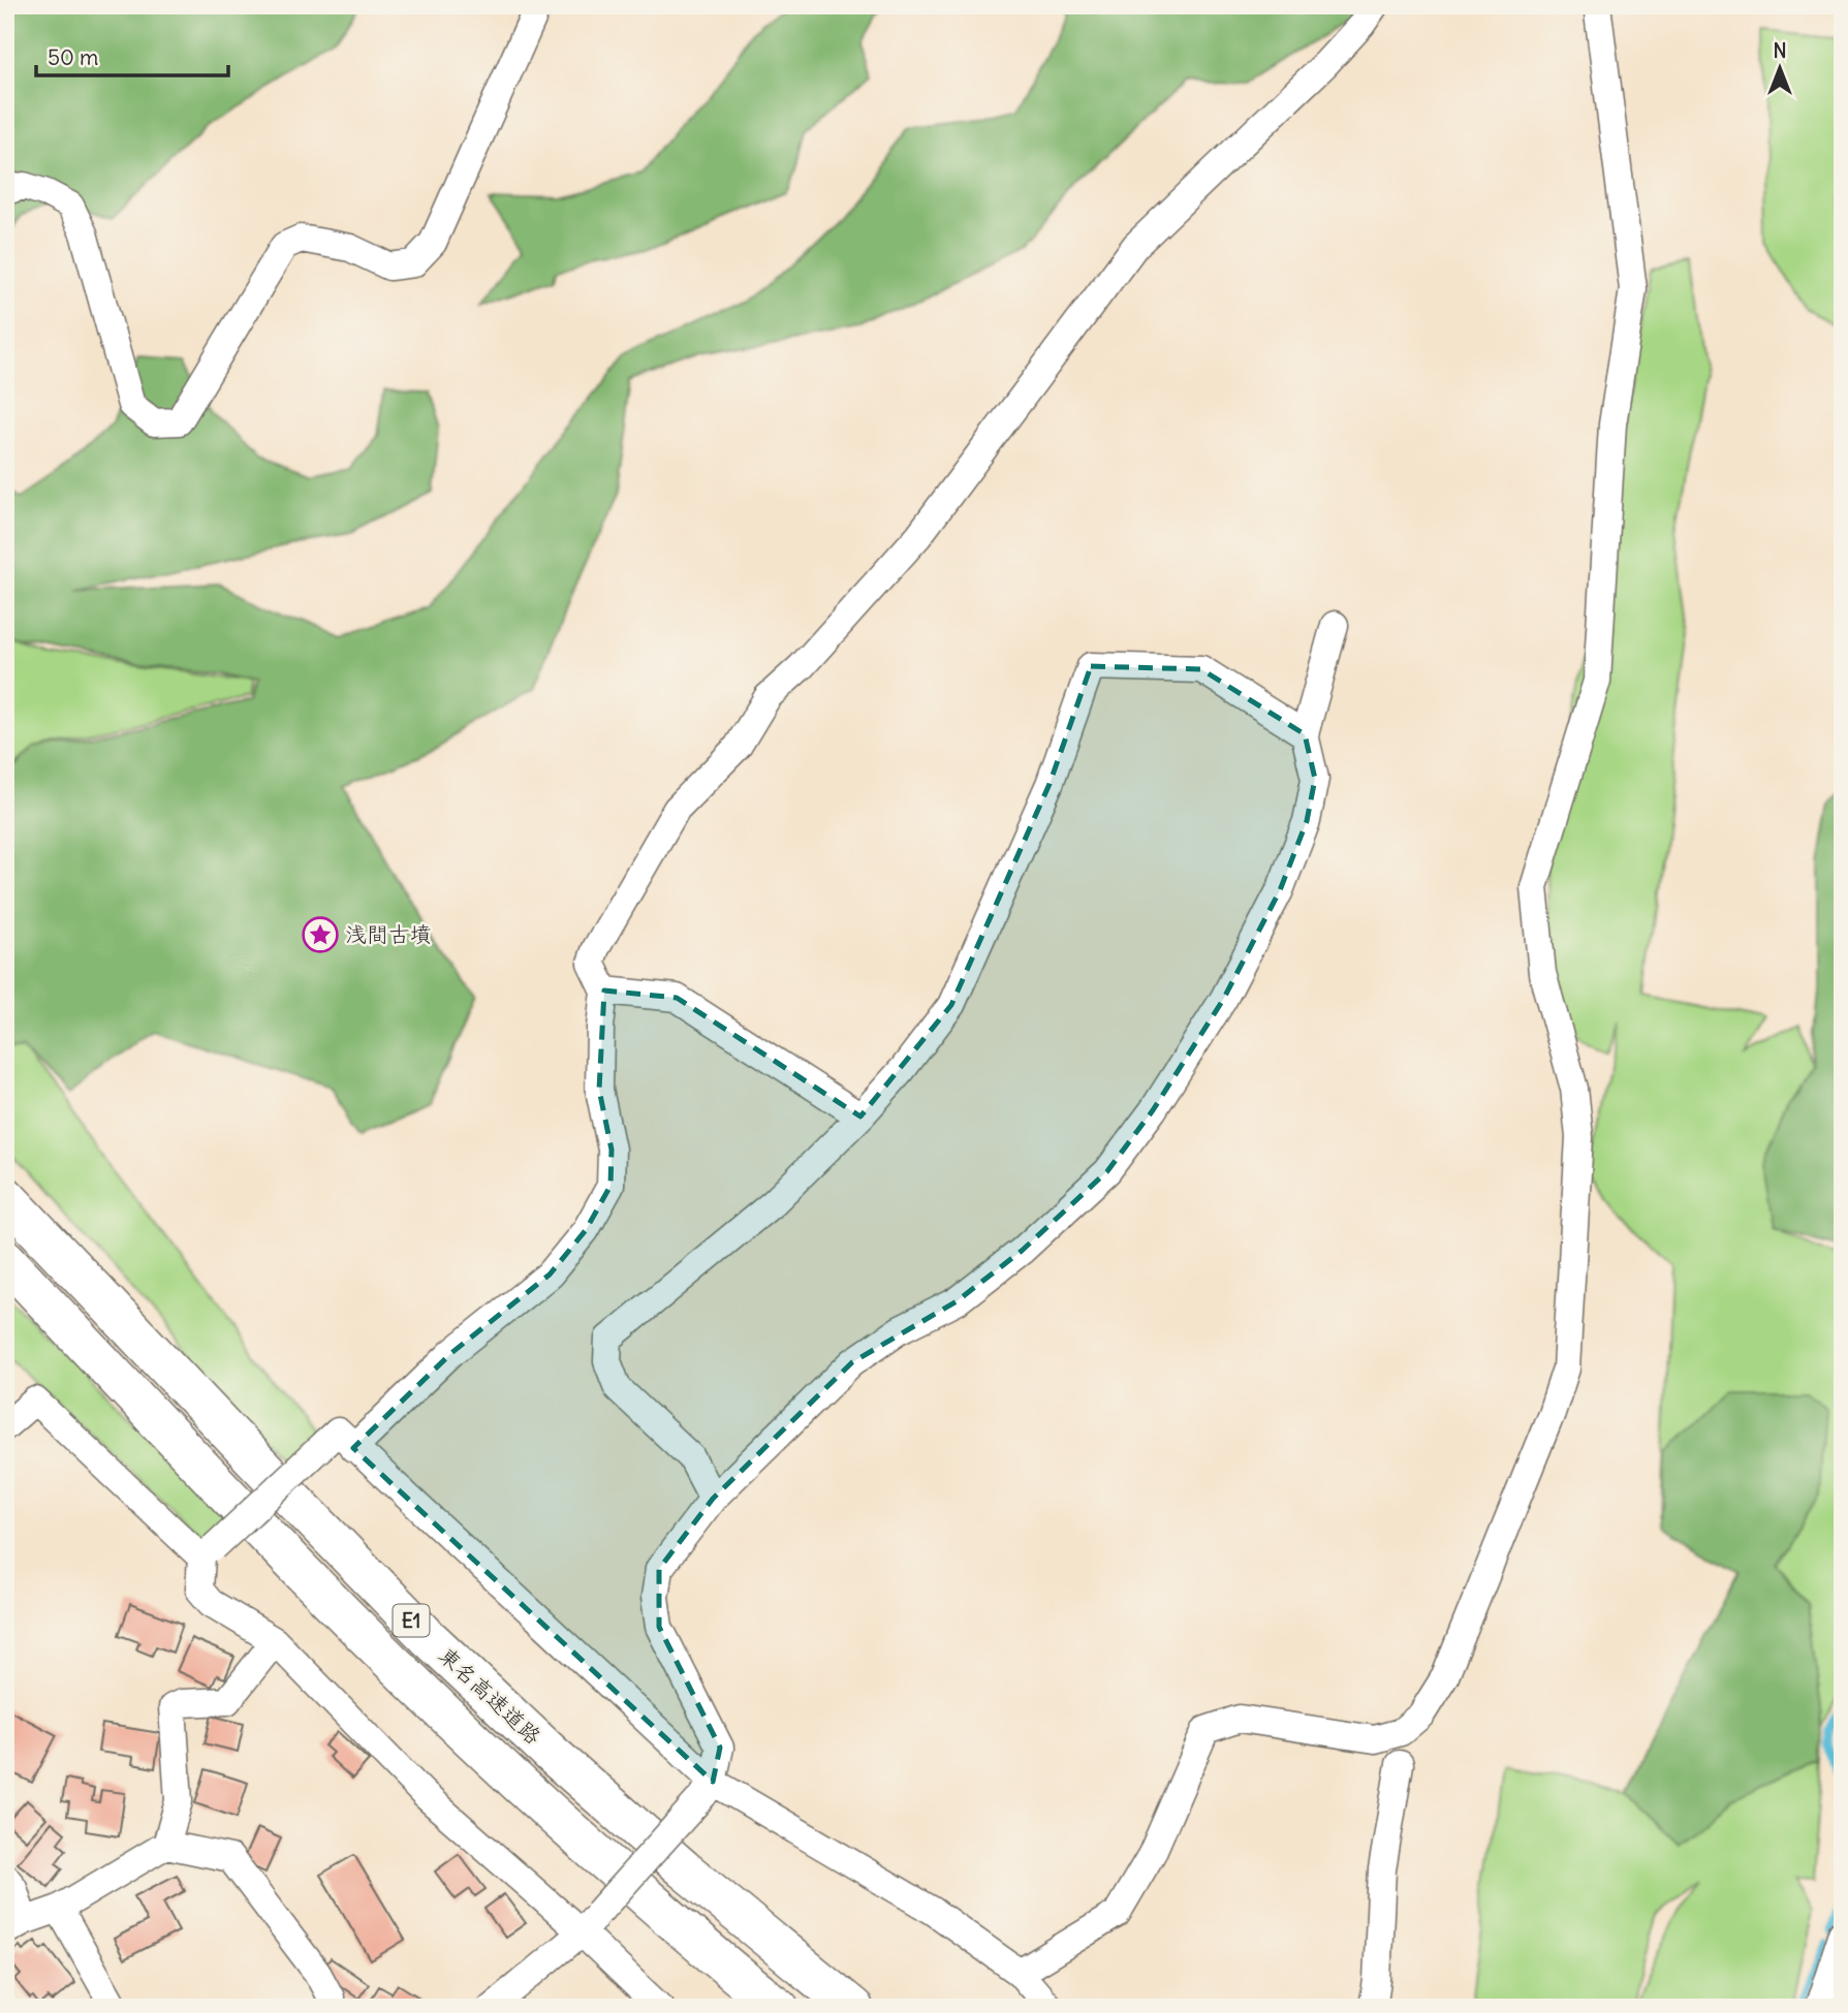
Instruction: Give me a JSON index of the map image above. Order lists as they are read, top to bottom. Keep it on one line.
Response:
{"streets":{"highway":["E1","東名高速道路"]},"places":{"place":["浅間古墳"]},"scale_bar":"50 m","north":"top"}
